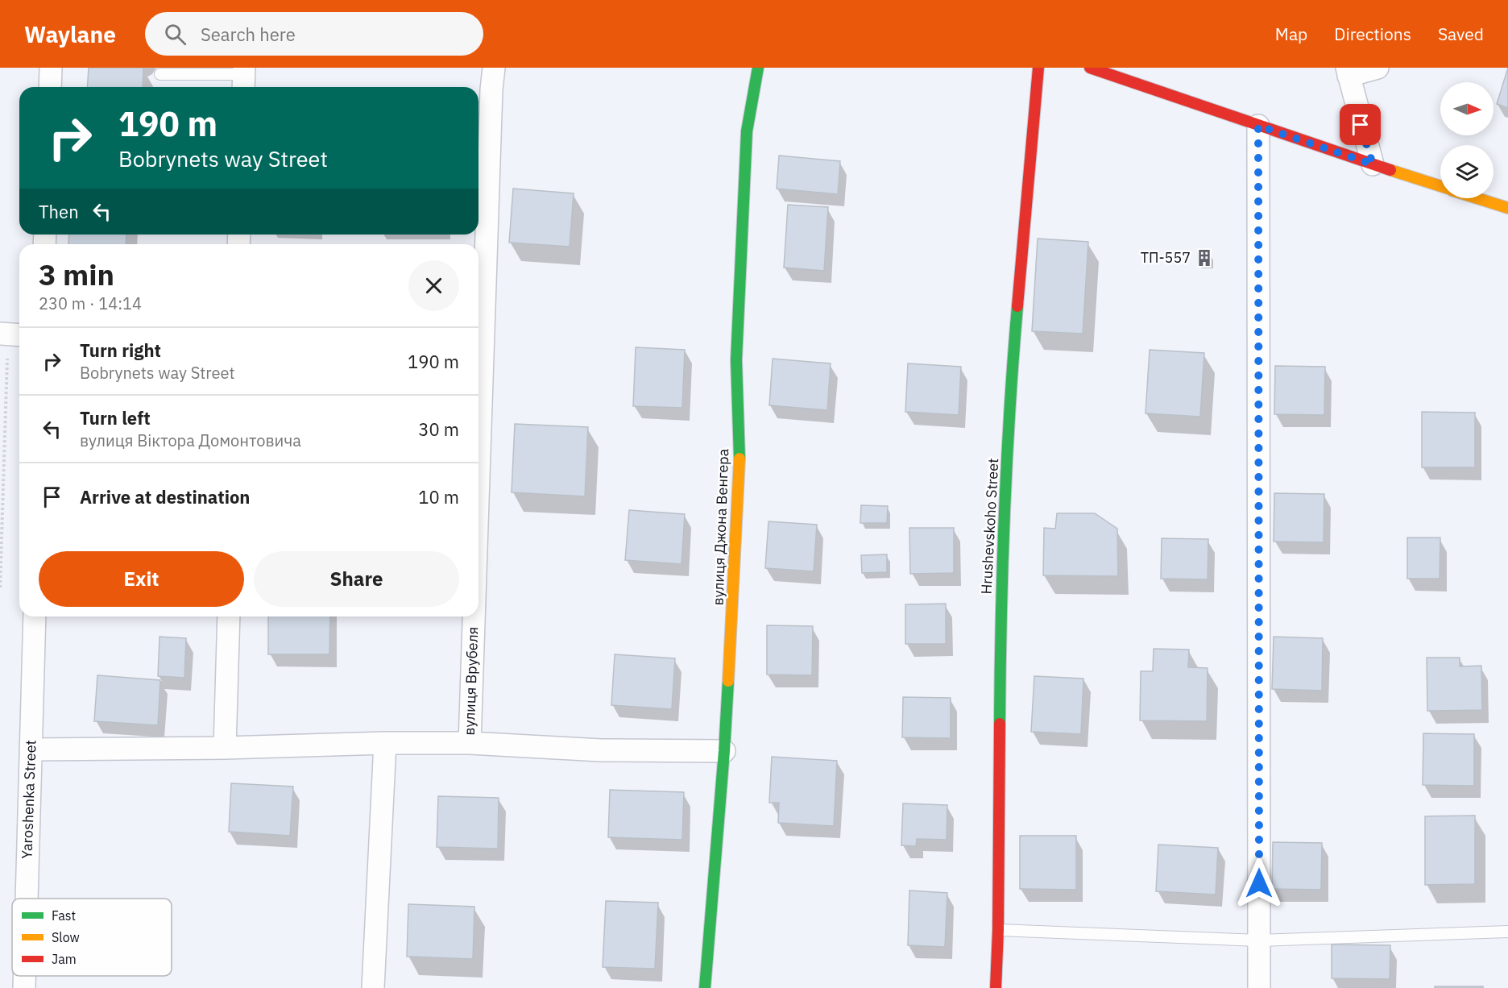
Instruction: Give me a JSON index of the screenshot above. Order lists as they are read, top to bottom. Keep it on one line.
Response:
{"streets":{"street":["Hrushevskoho Street","вулиця Джона Венгера","вулиця Врубеля","Yaroshenka Street"]},"places":{"building":["ТП-557"]},"legend":["Fast","Slow","Jam"],"north":"right","page":{"header":"Waylane","search":"Search here","nav":["Map","Directions","Saved"],"turn":["190 m","Bobrynets way Street"],"then":"Then","heading":["3 min","230 m · 14:14"],"list":[{"name":"Turn right","note":"Bobrynets way Street","value":"190 m"},{"name":"Turn left","note":"вулиця Віктора Домонтовича","value":"30 m"},{"name":"Arrive at destination","value":"10 m"}],"buttons":["Exit","Share"]}}
